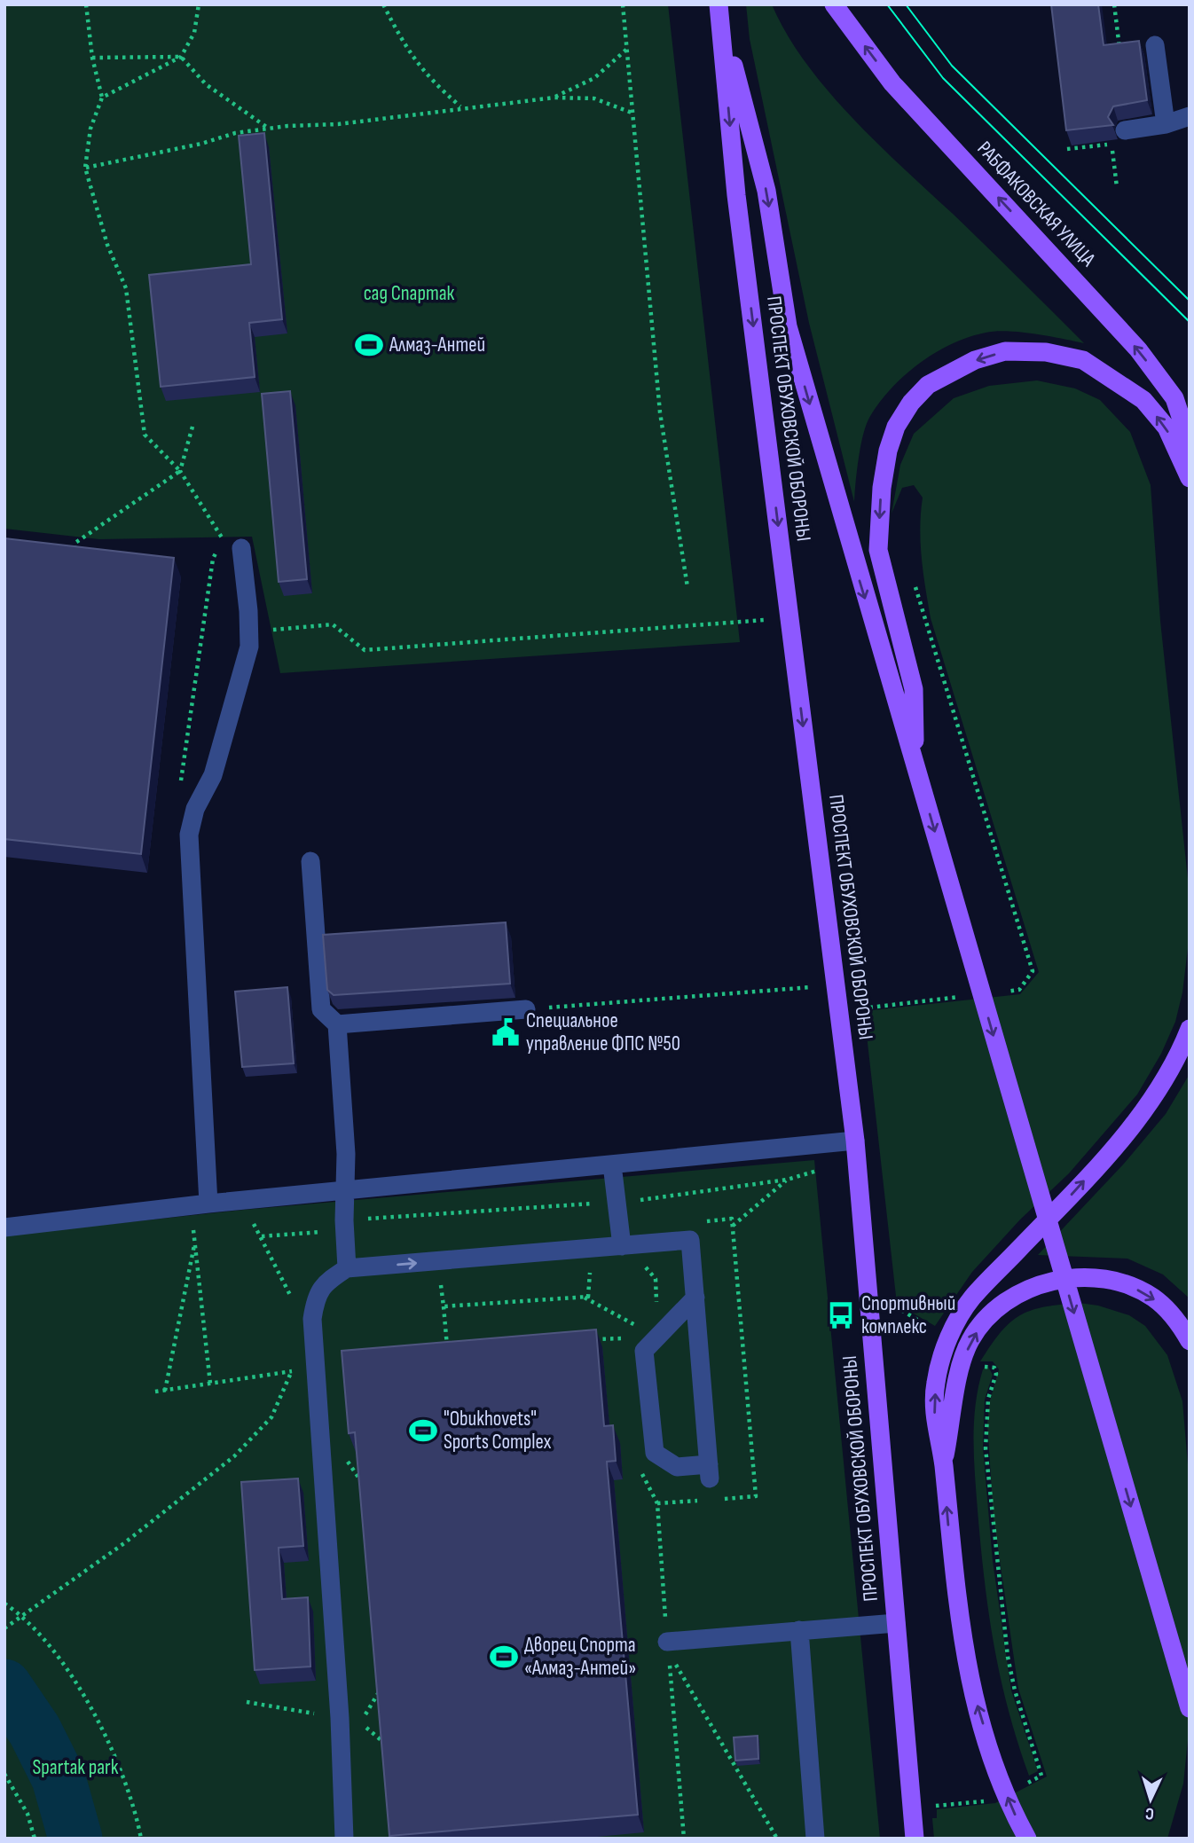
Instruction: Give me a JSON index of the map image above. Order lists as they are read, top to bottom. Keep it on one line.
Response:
{"streets":{"main road":["РАБФАКОВСКАЯ УЛИЦА","ПРОСПЕКТ ОБУХОВСКОЙ ОБОРОНЫ"]},"one_way":["РАБФАКОВСКАЯ УЛИЦА"],"parks":["сад Спартак","Spartak park"],"places":{"sports":["Алмаз-Антей","\"Obukhovets\" Sports Complex","Дворец Спорта «Алмаз-Антей»"],"public building":["Специальное управление ФПС №50"],"bus stop":["Спортивный комплекс"]},"north":"bottom"}
